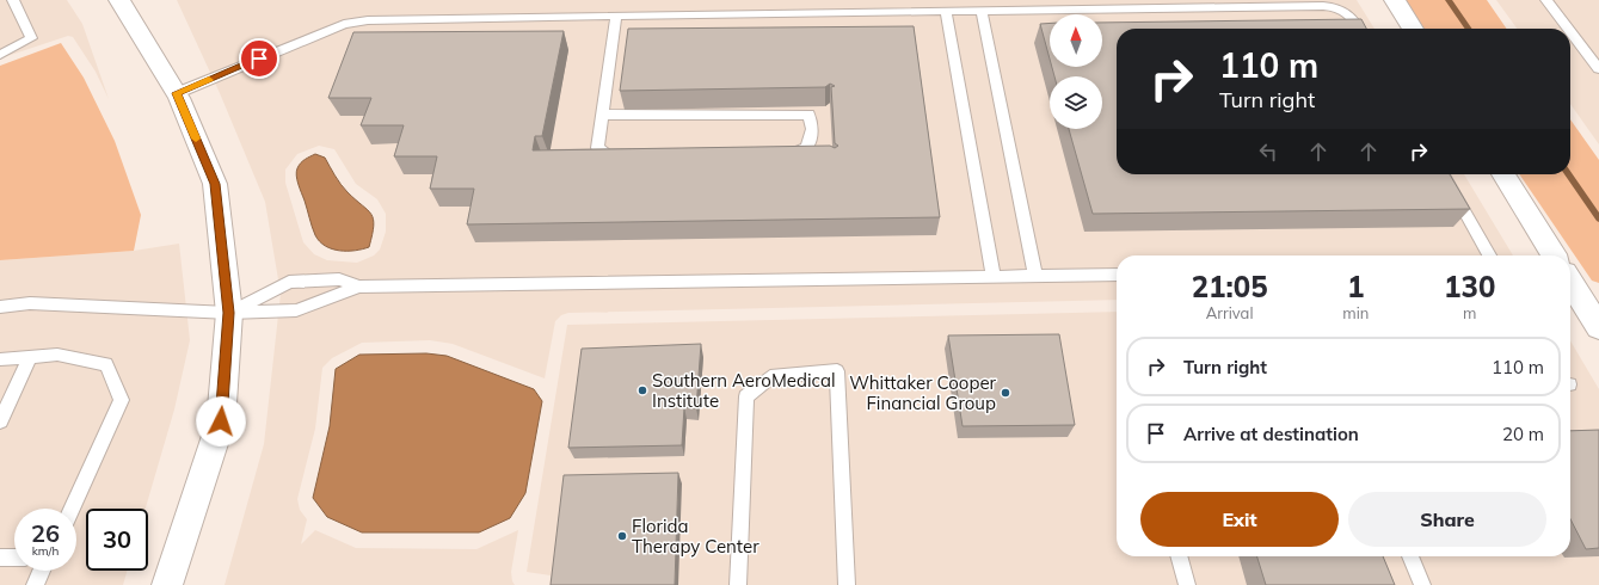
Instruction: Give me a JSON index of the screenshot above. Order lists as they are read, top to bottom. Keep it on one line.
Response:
{"places":["Southern AeroMedical Institute","Whittaker Cooper Financial Group","Florida Therapy Center"],"north":"top","page":{"turn":["110 m","Turn right"],"eta":["21:05","Arrival","1","min","130","m"],"list":[{"name":"Turn right","value":"110 m"},{"name":"Arrive at destination","value":"20 m"}],"buttons":["Exit","Share"],"speed":"26 km/h","limit":"30"}}
